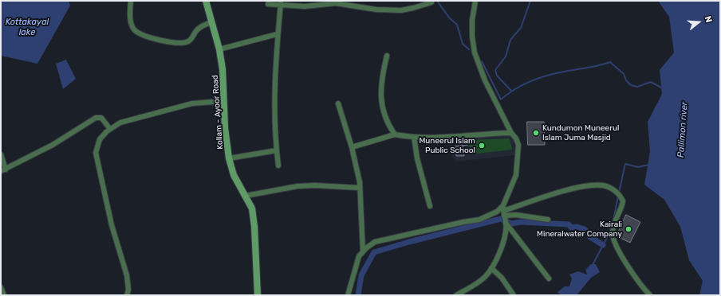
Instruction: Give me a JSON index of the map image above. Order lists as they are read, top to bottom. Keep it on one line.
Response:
{"streets":{"main road":["Kollam - Ayoor Road"]},"water":["Kottakayal lake","Pallimon river"],"places":["Kundumon Muneerul Islam Juma Masjid","Muneerul Islam Public School","Kairali Mineralwater Company"],"north":"right"}
